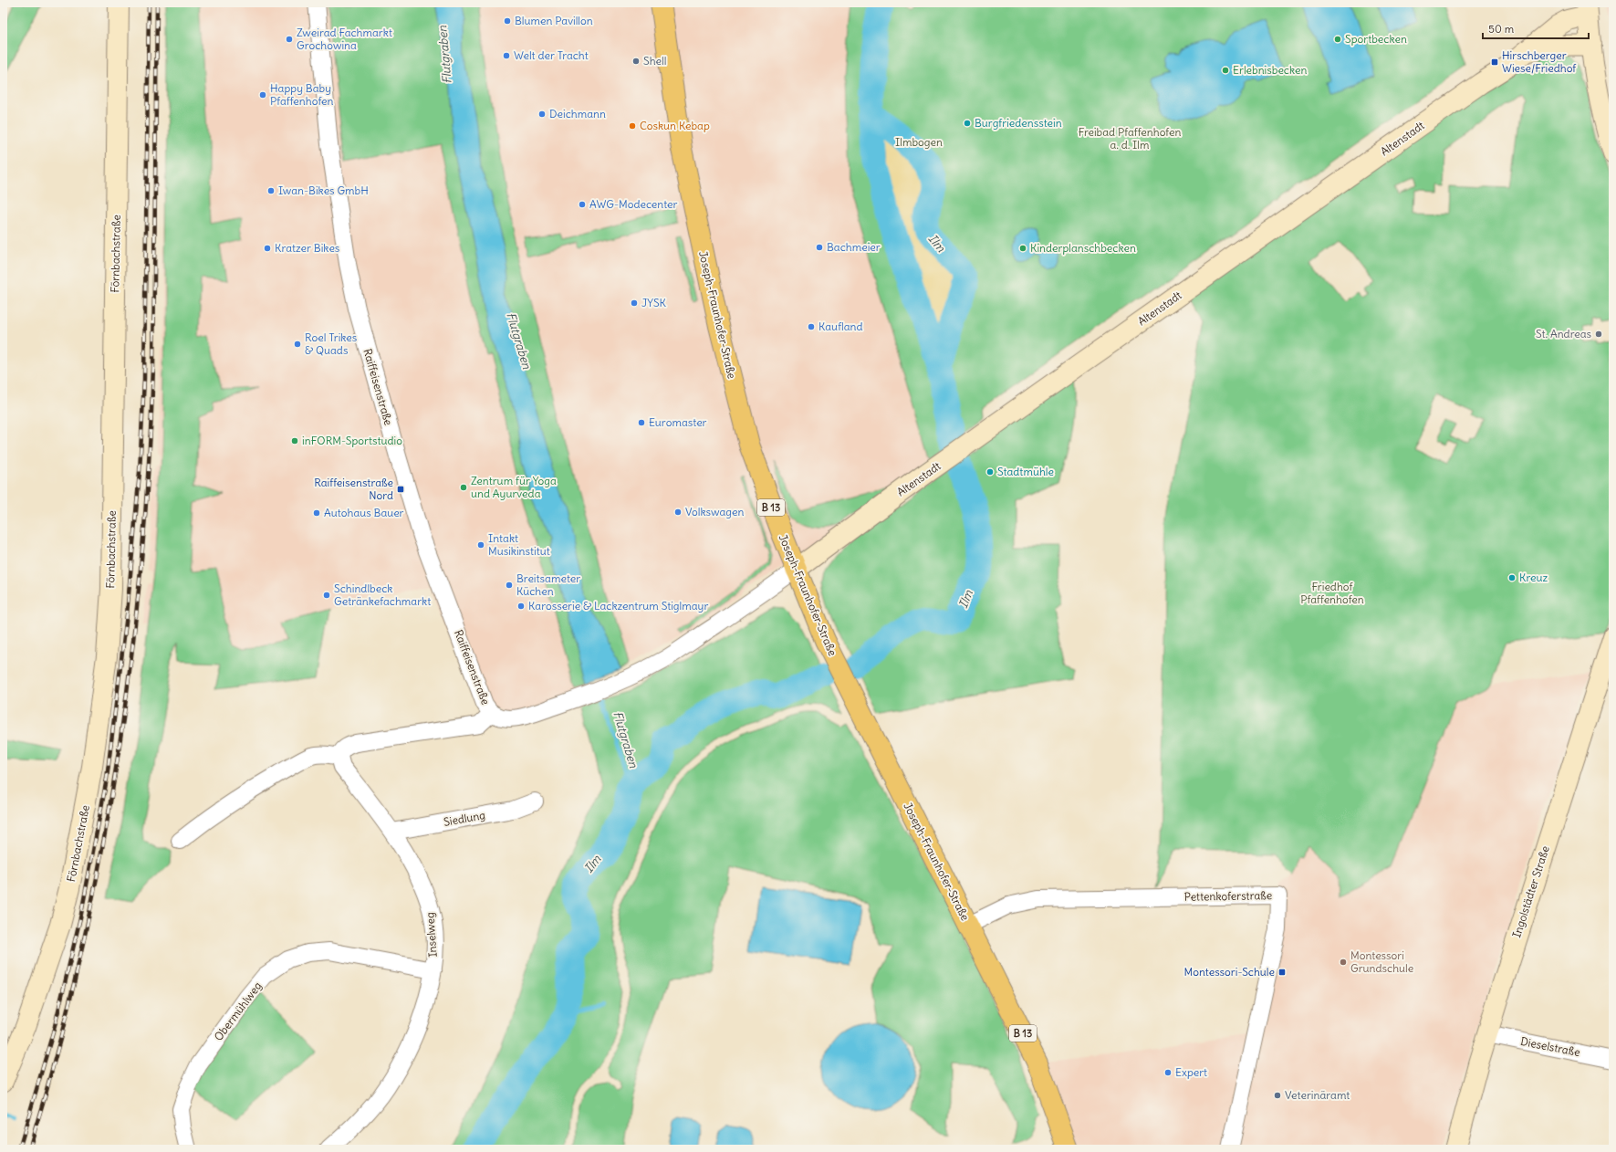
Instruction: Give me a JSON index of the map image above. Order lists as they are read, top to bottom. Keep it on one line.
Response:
{"streets":{"main road":["Joseph-Fraunhofer-Straße","B 13"],"street":["Altenstadt","Förnbachstraße","Raiffeisenstraße","Siedlung","Ingolstädter Straße","Pettenkoferstraße","Inselweg","Obermühlweg","Dieselstraße"]},"crossings":[["Altenstadt","Joseph-Fraunhofer-Straße"],["Altenstadt","Raiffeisenstraße"],["Joseph-Fraunhofer-Straße","Raiffeisenstraße"],["Joseph-Fraunhofer-Straße","Pettenkoferstraße"],["Raiffeisenstraße","Inselweg"],["Siedlung","Inselweg"],["Ingolstädter Straße","Dieselstraße"],["Inselweg","Obermühlweg"]],"water":["Flutgraben","Ilm"],"parks":["Freibad Pfaffenhofen a. d. Ilm","Ilmbogen","Friedhof Pfaffenhofen"],"places":{"other":["Blumen Pavillon","Zweirad Fachmarkt Grochowina","Sportbecken","Welt der Tracht","Shell","Erlebnisbecken","Happy Baby Pfaffenhofen","Deichmann","Burgfriedensstein","Coskun Kebap","Iwan-Bikes GmbH","AWG-Modecenter","Bachmeier","Kratzer Bikes","Kinderplanschbecken","JYSK","Kaufland","St. Andreas","Roel Trikes & Quads","Euromaster","inFORM-Sportstudio","Stadtmühle","Zentrum für Yoga und Ayurveda","Volkswagen","Autohaus Bauer","Intakt Musikinstitut","Kreuz","Breitsameter Küchen","Schindlbeck Getränkefachmarkt","Karosserie & Lackzentrum Stiglmayr","Montessori Grundschule","Expert","Veterinäramt"],"transit":["Hirschberger Wiese/Friedhof","Raiffeisenstraße Nord","Montessori-Schule"]},"scale_bar":"50 m"}
